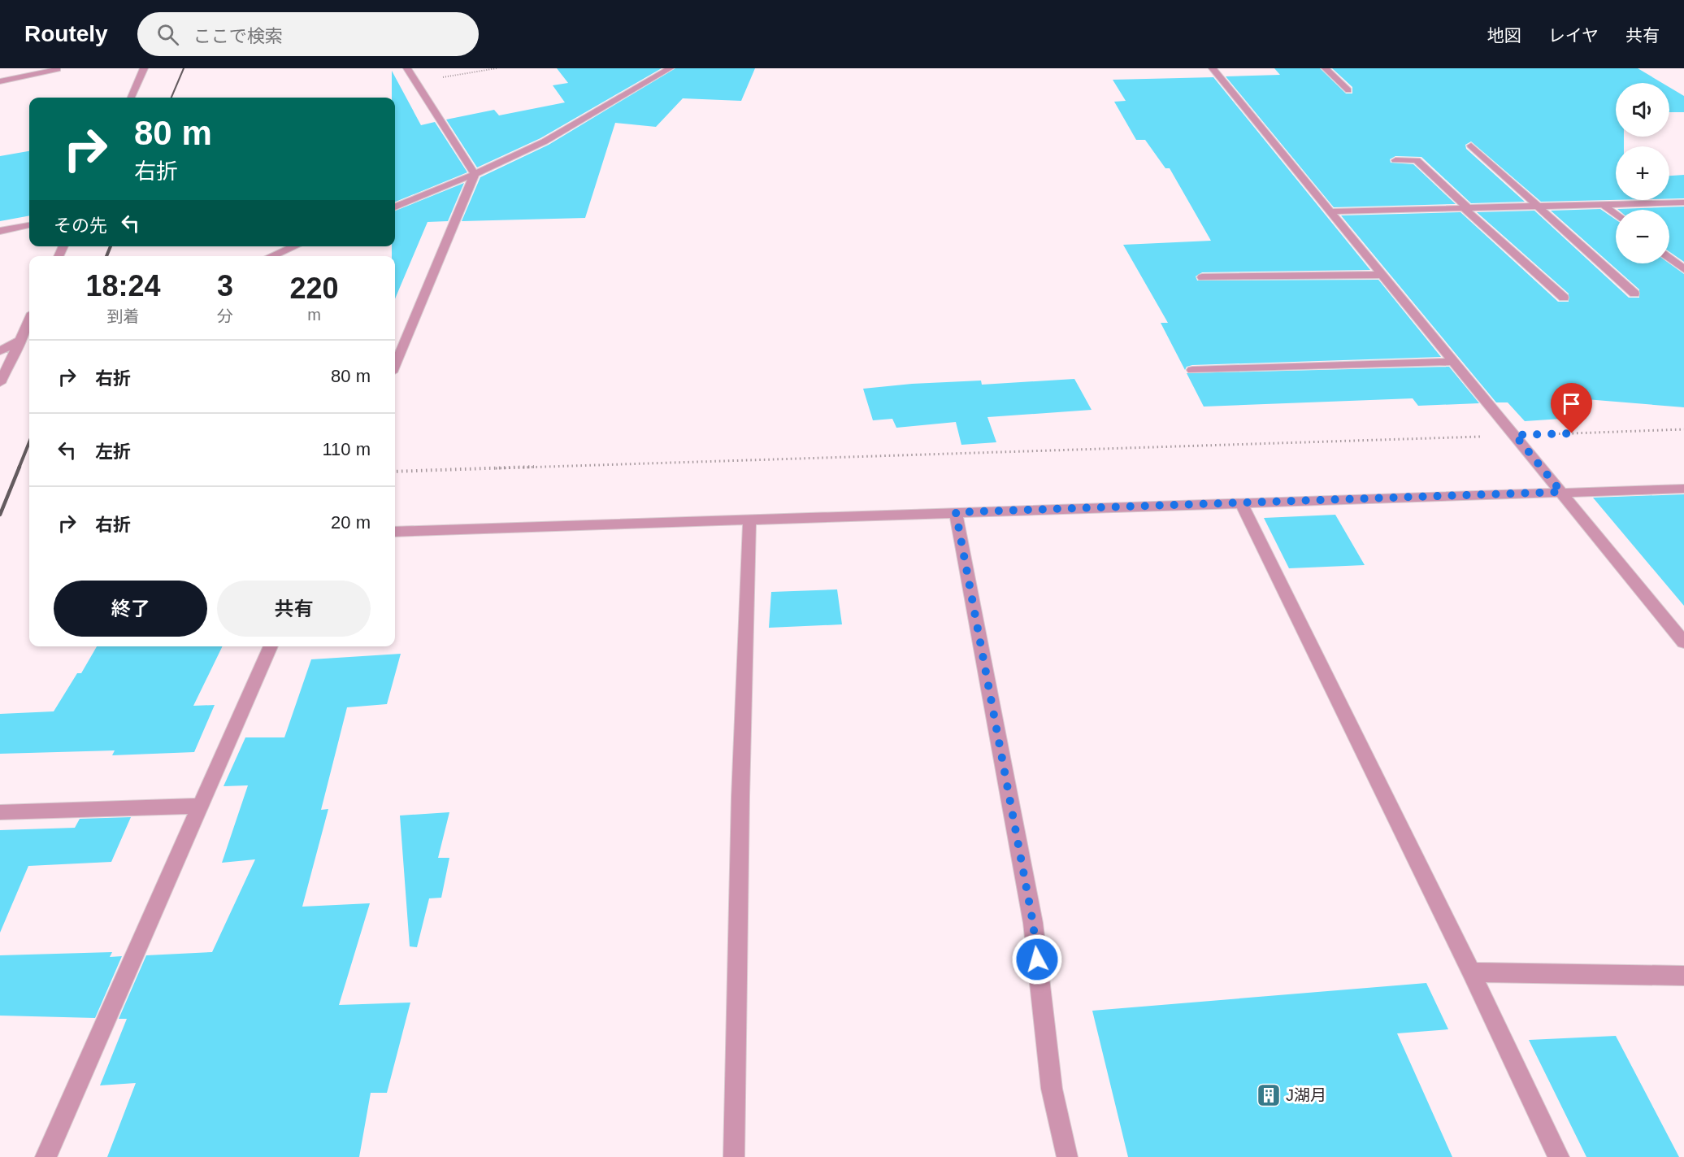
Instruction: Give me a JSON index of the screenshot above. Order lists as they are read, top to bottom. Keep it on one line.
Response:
{"places":{"building":["J湖月"]},"page":{"header":"Routely","search":"ここで検索","nav":["地図","レイヤ","共有"],"map_buttons":["+","−"],"turn":["80 m","右折"],"then":"その先","eta":["18:24","到着","3","分","220","m"],"list":[{"name":"右折","value":"80 m"},{"name":"左折","value":"110 m"},{"name":"右折","value":"20 m"}],"buttons":["終了","共有"]}}
